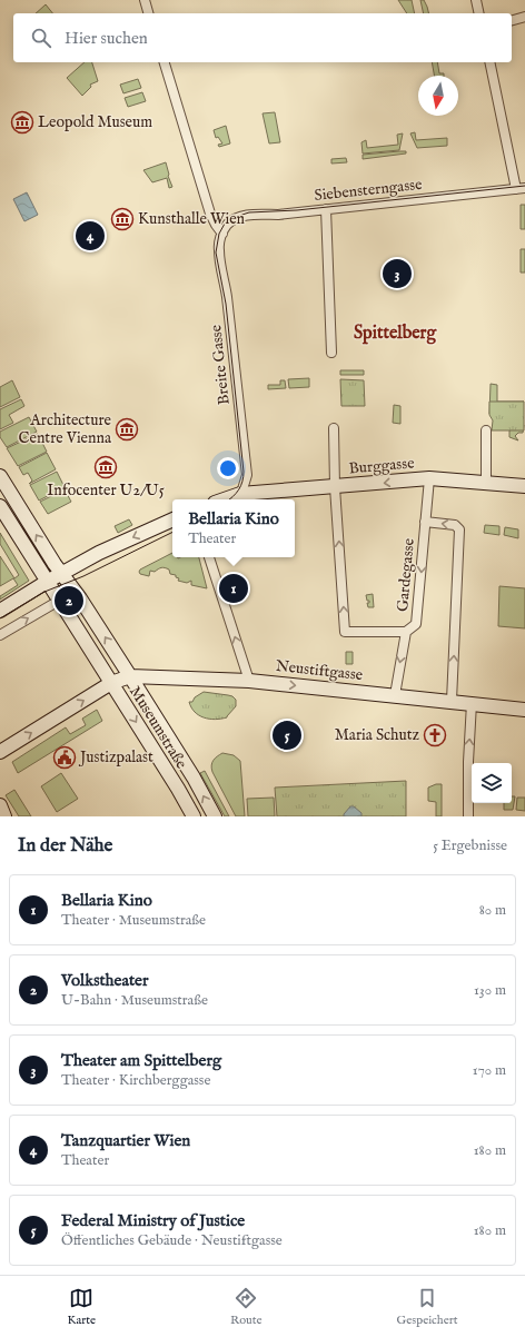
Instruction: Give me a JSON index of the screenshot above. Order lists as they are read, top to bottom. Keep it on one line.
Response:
{"streets":{"main road":["Burggasse","Neustiftgasse","Museumstraße"],"street":["Siebensterngasse","Breite Gasse","Gardegasse"]},"crossings":[["Siebensterngasse","Breite Gasse"],["Breite Gasse","Burggasse"],["Burggasse","Gardegasse"],["Gardegasse","Neustiftgasse"],["Neustiftgasse","Museumstraße"]],"one_way":["Gardegasse","Neustiftgasse"],"districts":["Spittelberg"],"places":{"museum":["Leopold Museum","Kunsthalle Wien","Architecture Centre Vienna","Infocenter U2/U5"],"church":["Maria Schutz"],"public building":["Justizpalast"]},"north":"bottom","page":{"search":"Hier suchen","pins":["4","3","1","2","5"],"popup":["Bellaria Kino","Theater"],"heading":["In der Nähe","5 Ergebnisse"],"list":[{"mark":"1","name":"Bellaria Kino","note":"Theater · Museumstraße","value":"80 m"},{"mark":"2","name":"Volkstheater","note":"U-Bahn · Museumstraße","value":"130 m"},{"mark":"3","name":"Theater am Spittelberg","note":"Theater · Kirchberggasse","value":"170 m"},{"mark":"4","name":"Tanzquartier Wien","note":"Theater","value":"180 m"},{"mark":"5","name":"Federal Ministry of Justice","note":"Öffentliches Gebäude · Neustiftgasse","value":"180 m"}],"nav":["Karte","Route","Gespeichert"]}}
